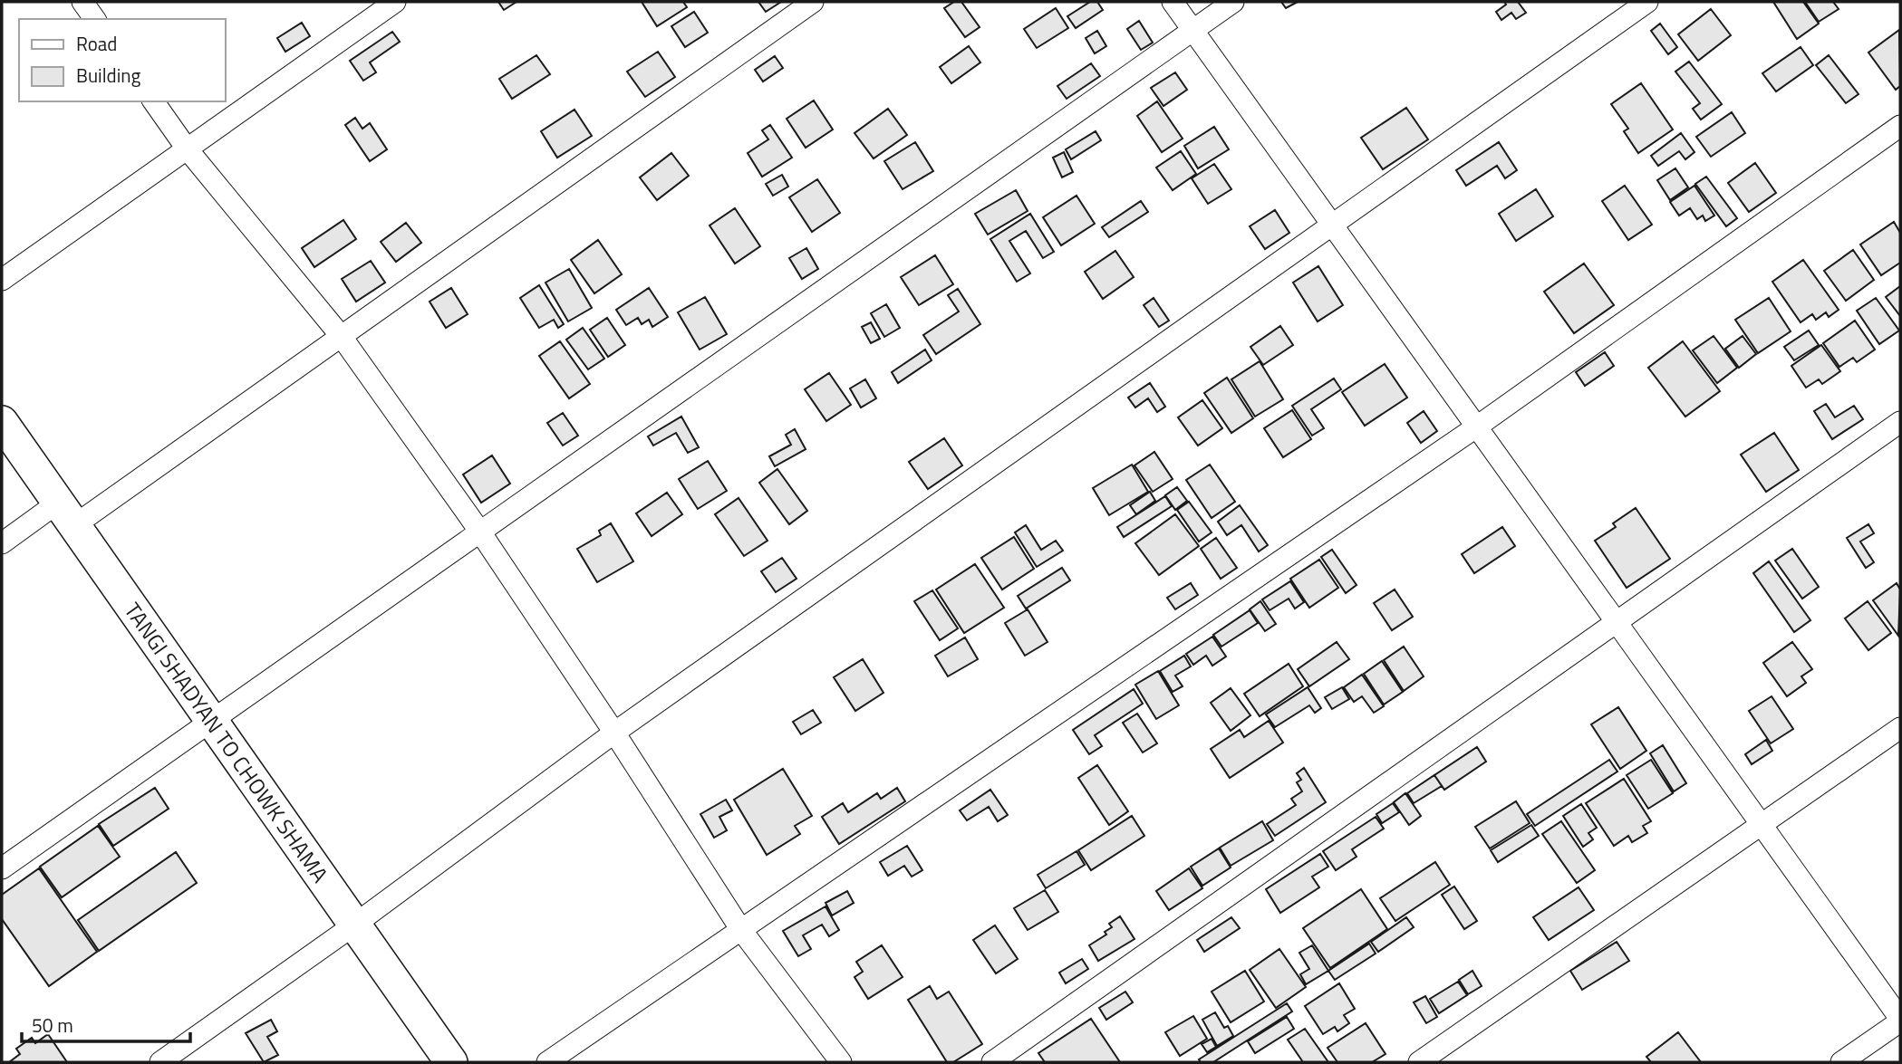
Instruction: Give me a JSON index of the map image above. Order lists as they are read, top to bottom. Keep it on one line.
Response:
{"streets":{"main road":["TANGI SHADYAN TO CHOWK SHAMA"]},"legend":["Road","Building"],"scale_bar":"50 m"}
